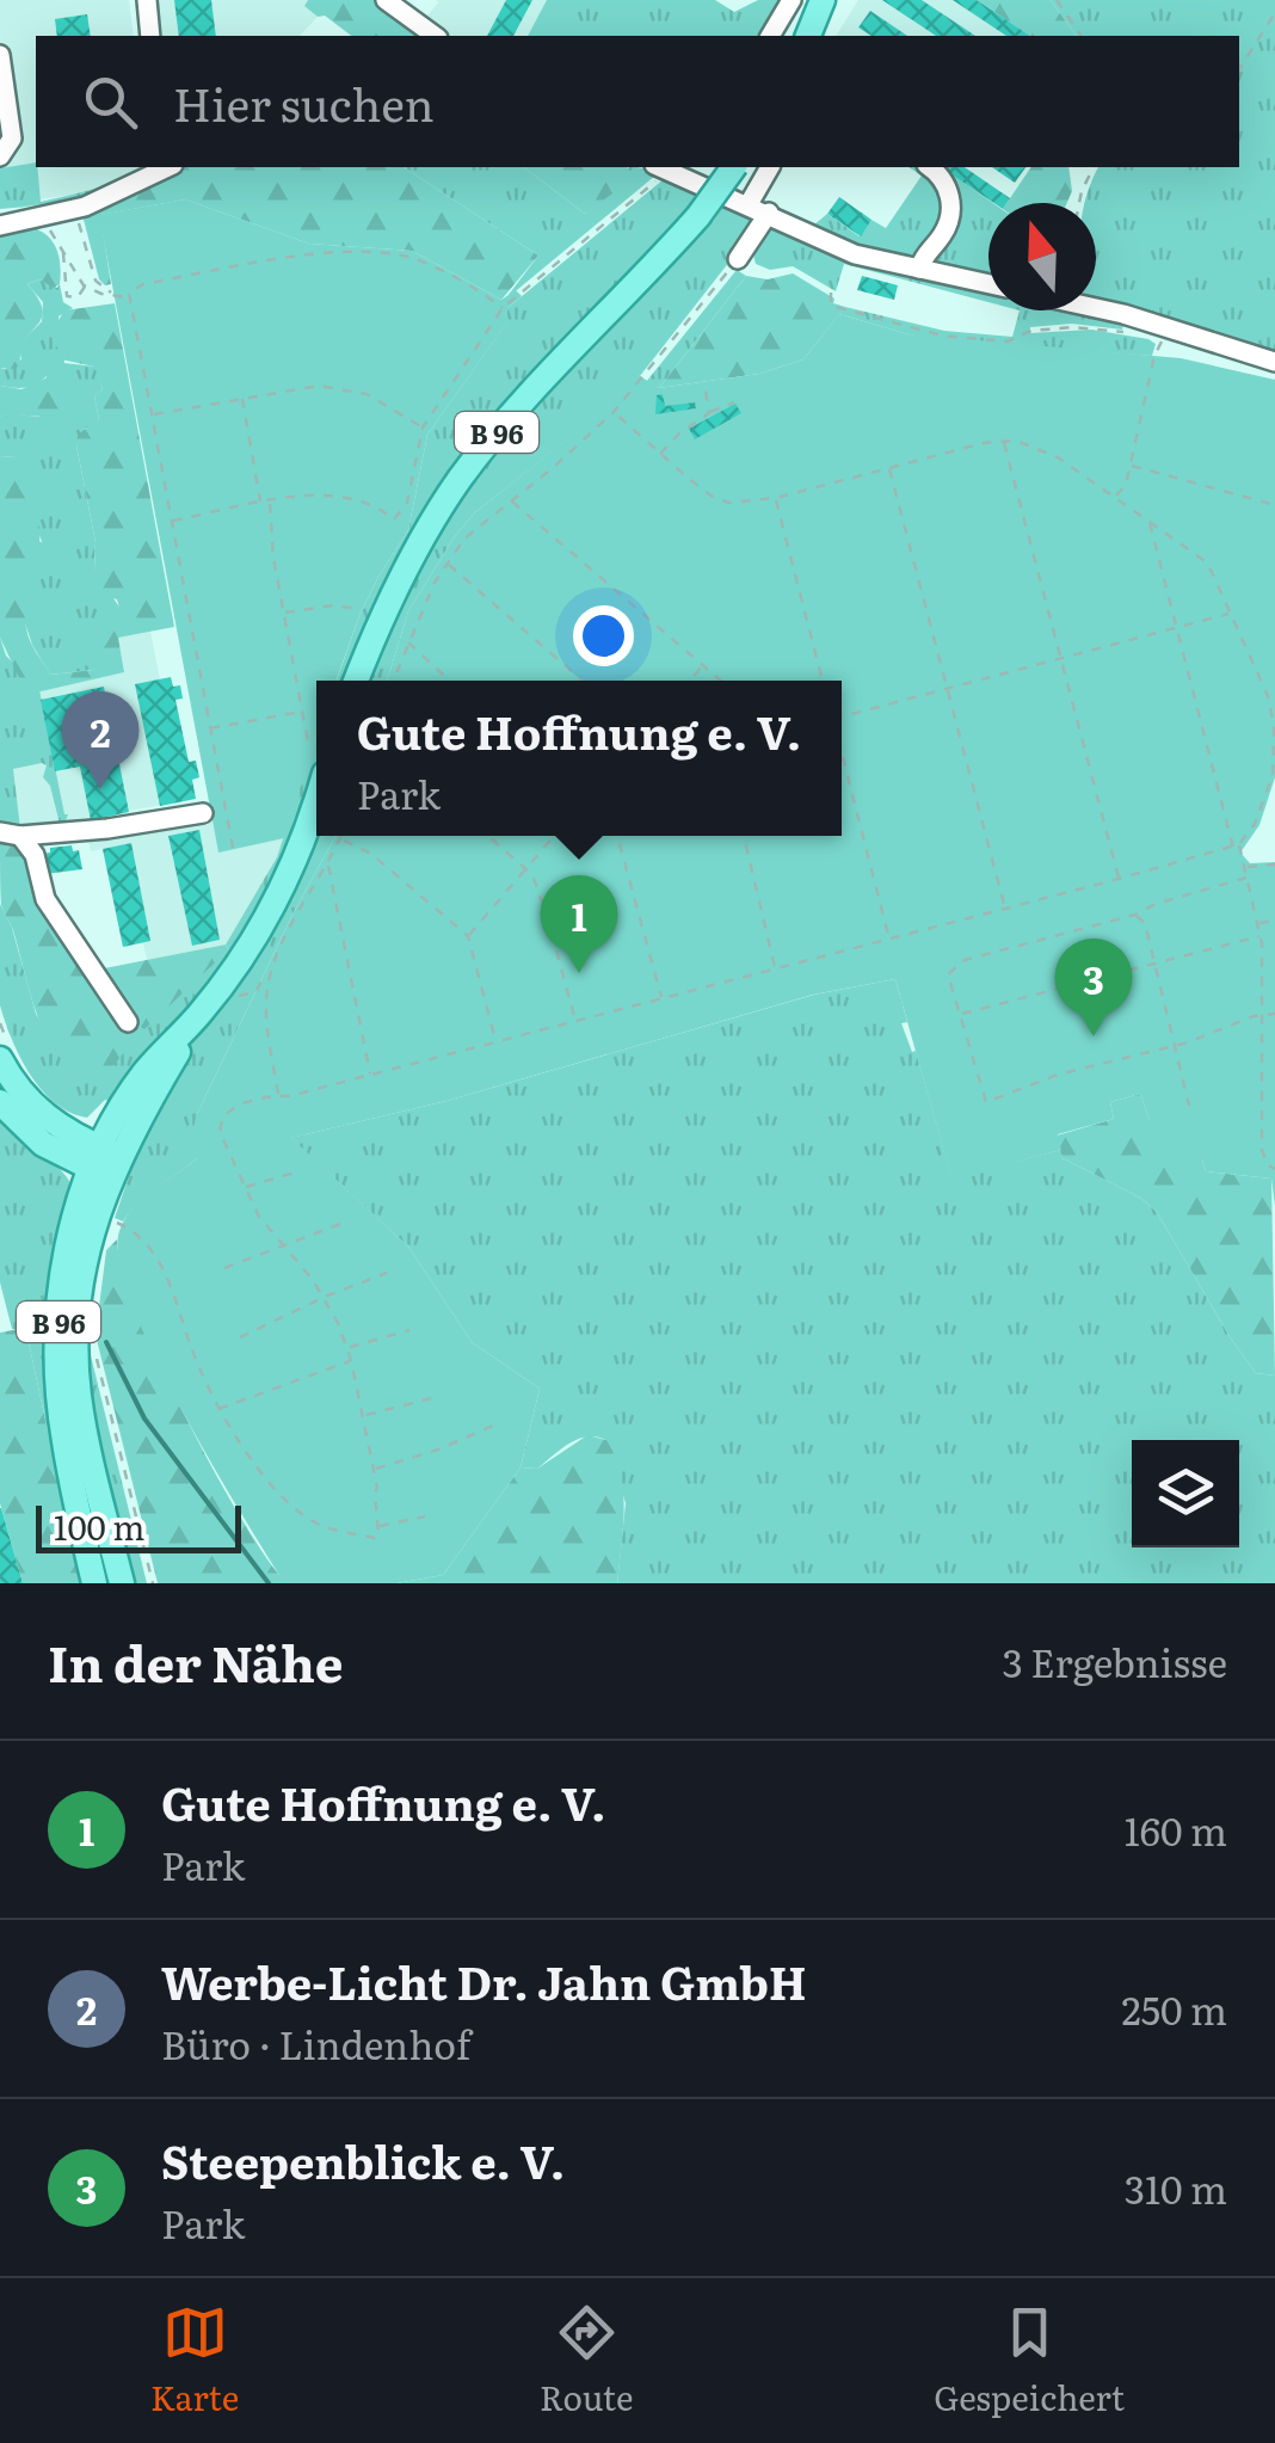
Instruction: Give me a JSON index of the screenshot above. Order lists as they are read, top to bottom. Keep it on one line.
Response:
{"streets":{"main road":["B 96"]},"scale_bar":"100 m","north":"top","page":{"search":"Hier suchen","popup":["Gute Hoffnung e. V.","Park"],"pins":["2","1","3"],"scale":"100 m","heading":["In der Nähe","3 Ergebnisse"],"list":[{"mark":"1","name":"Gute Hoffnung e. V.","note":"Park","value":"160 m"},{"mark":"2","name":"Werbe-Licht Dr. Jahn GmbH","note":"Büro · Lindenhof","value":"250 m"},{"mark":"3","name":"Steepenblick e. V.","note":"Park","value":"310 m"}],"nav":["Karte","Route","Gespeichert"]}}
